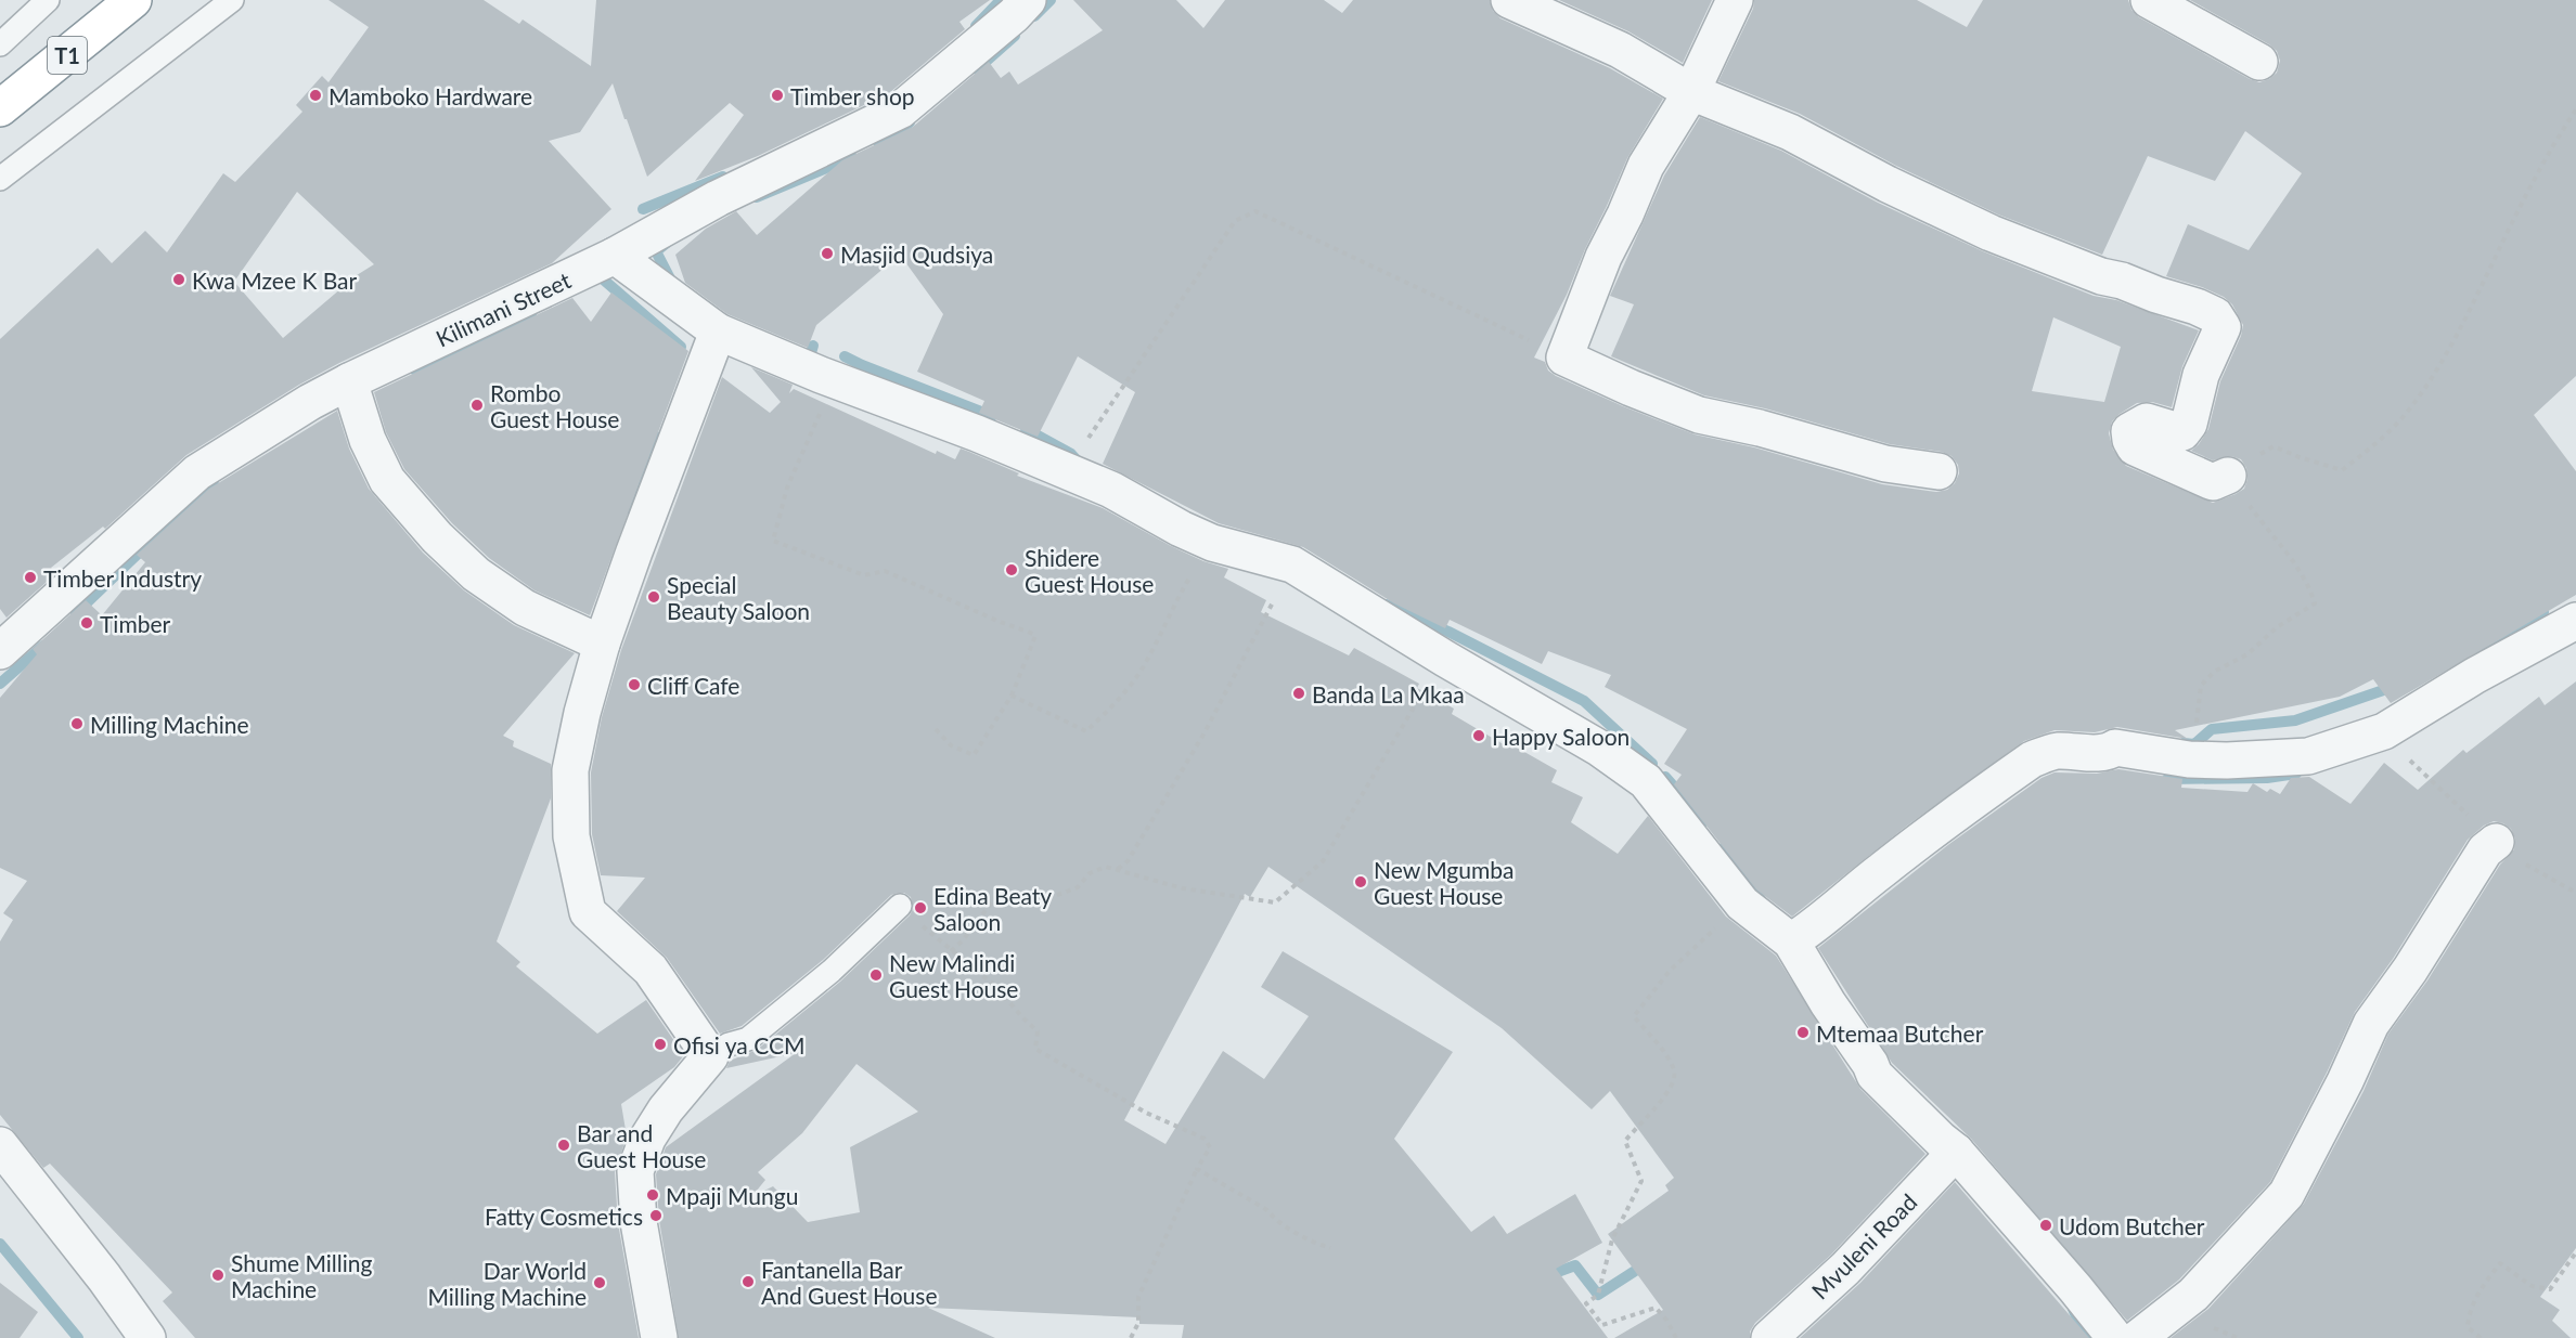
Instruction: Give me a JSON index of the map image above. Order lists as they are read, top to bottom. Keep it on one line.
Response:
{"streets":{"highway":["T1"],"street":["Kilimani Street","Mvuleni Road"]},"places":["Mamboko Hardware","Timber shop","Masjid Qudsiya","Kwa Mzee K Bar","Rombo Guest House","Shidere Guest House","Timber Industry","Special Beauty Saloon","Timber","Cliff Cafe","Banda La Mkaa","Milling Machine","Happy Saloon","New Mgumba Guest House","Edina Beaty Saloon","New Malindi Guest House","Mtemaa Butcher","Ofisi ya CCM","Bar and Guest House","Mpaji Mungu","Fatty Cosmetics","Udom Butcher","Shume Milling Machine","Fantanella Bar And Guest House","Dar World Milling Machine"]}
